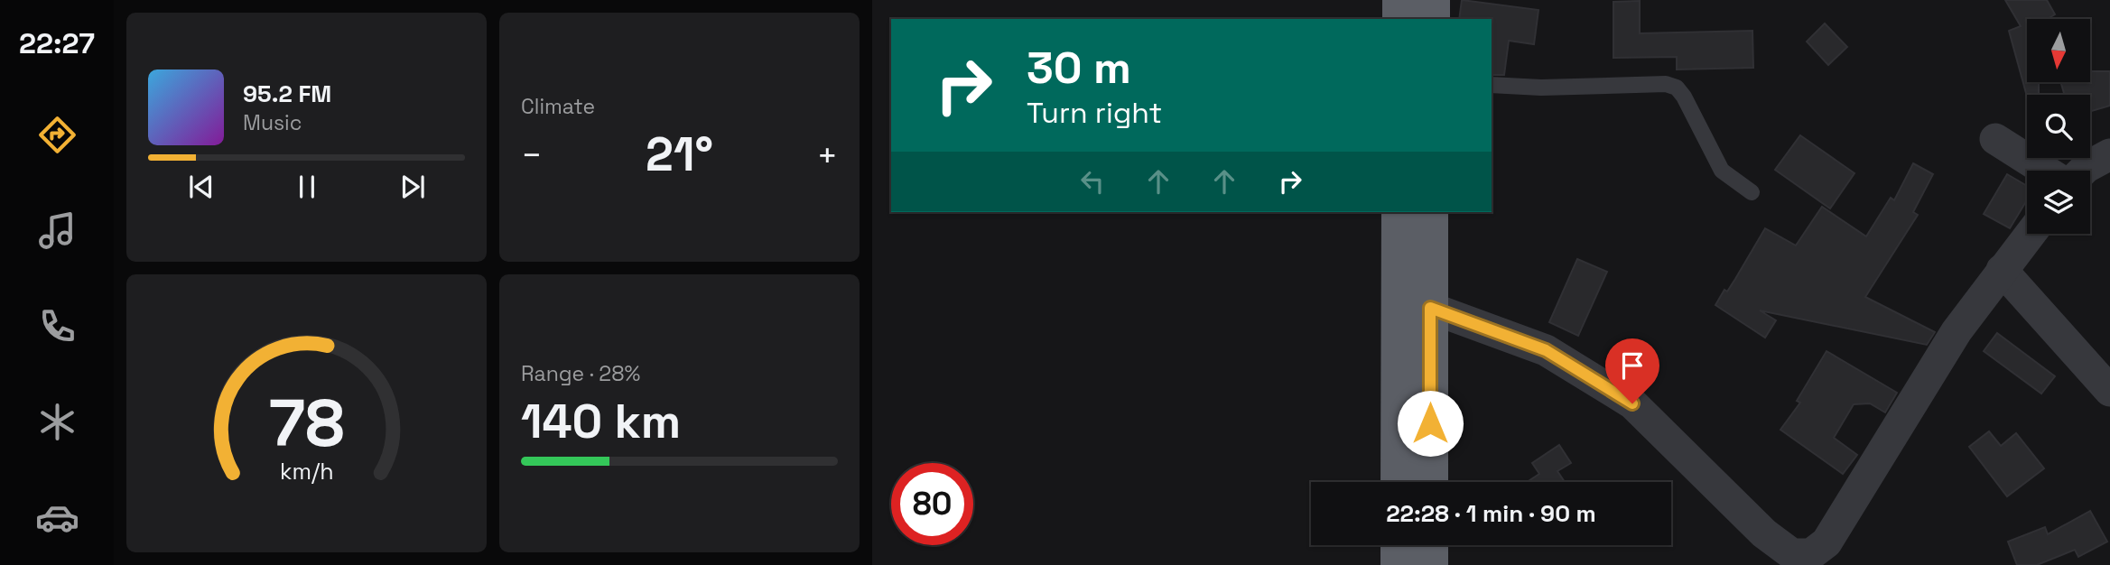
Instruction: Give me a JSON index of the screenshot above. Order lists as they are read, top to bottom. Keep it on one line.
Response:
{"north":"bottom","page":{"tabs":"22:27","tile":["Climate",["Range · 28%","140 km"]],"turn":["30 m","Turn right"],"song":["95.2 FM","Music"],"heat":["−","21°","+"],"limit":"80","trip":"22:28 · 1 min · 90 m","gauge":["78","km/h"]}}
